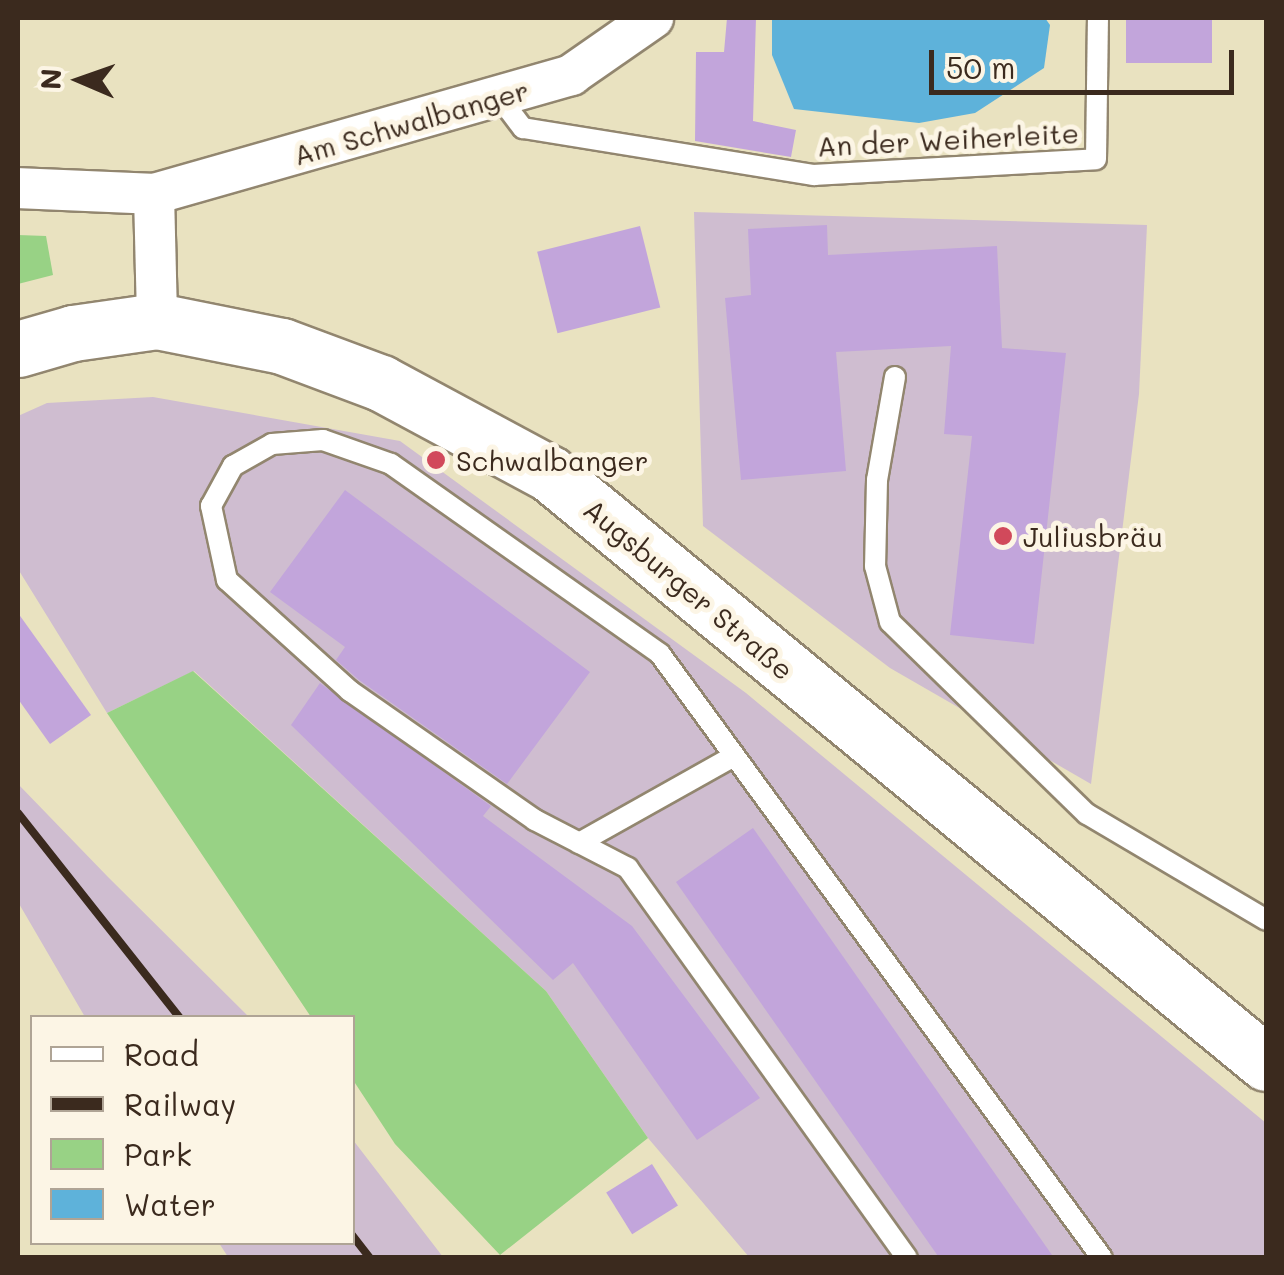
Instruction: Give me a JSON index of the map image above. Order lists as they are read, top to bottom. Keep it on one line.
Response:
{"streets":{"main road":["Augsburger Straße"],"street":["Am Schwalbanger"],"lane":["An der Weiherleite"]},"crossings":[["Am Schwalbanger","An der Weiherleite"]],"places":["Schwalbanger","Juliusbräu"],"legend":["Road","Railway","Park","Water"],"scale_bar":"50 m","north":"left"}
